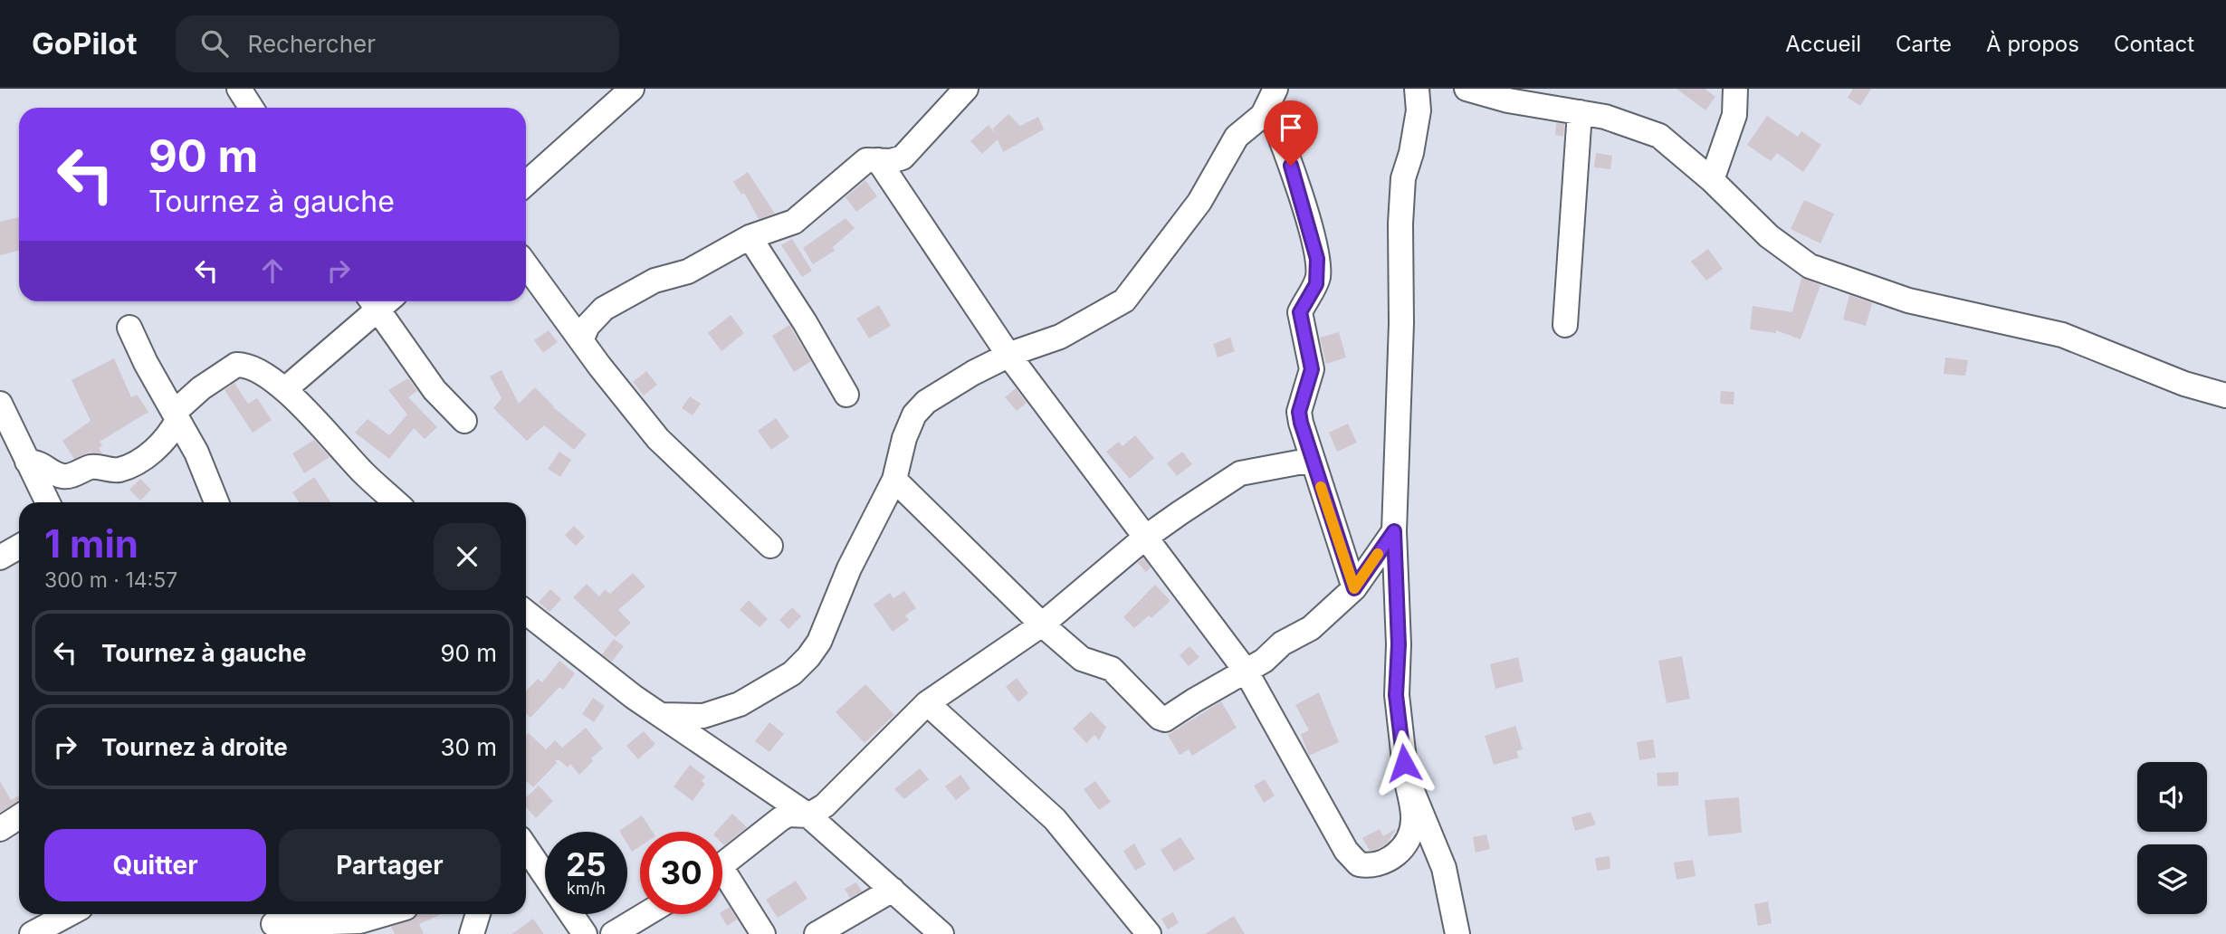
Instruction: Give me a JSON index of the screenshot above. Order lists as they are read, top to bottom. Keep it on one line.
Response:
{"page":{"header":"GoPilot","search":"Rechercher","nav":["Accueil","Carte","À propos","Contact"],"turn":["90 m","Tournez à gauche"],"heading":["1 min","300 m · 14:57"],"list":[{"name":"Tournez à gauche","value":"90 m"},{"name":"Tournez à droite","value":"30 m"}],"buttons":["Quitter","Partager"],"speed":"25 km/h","limit":"30"}}
